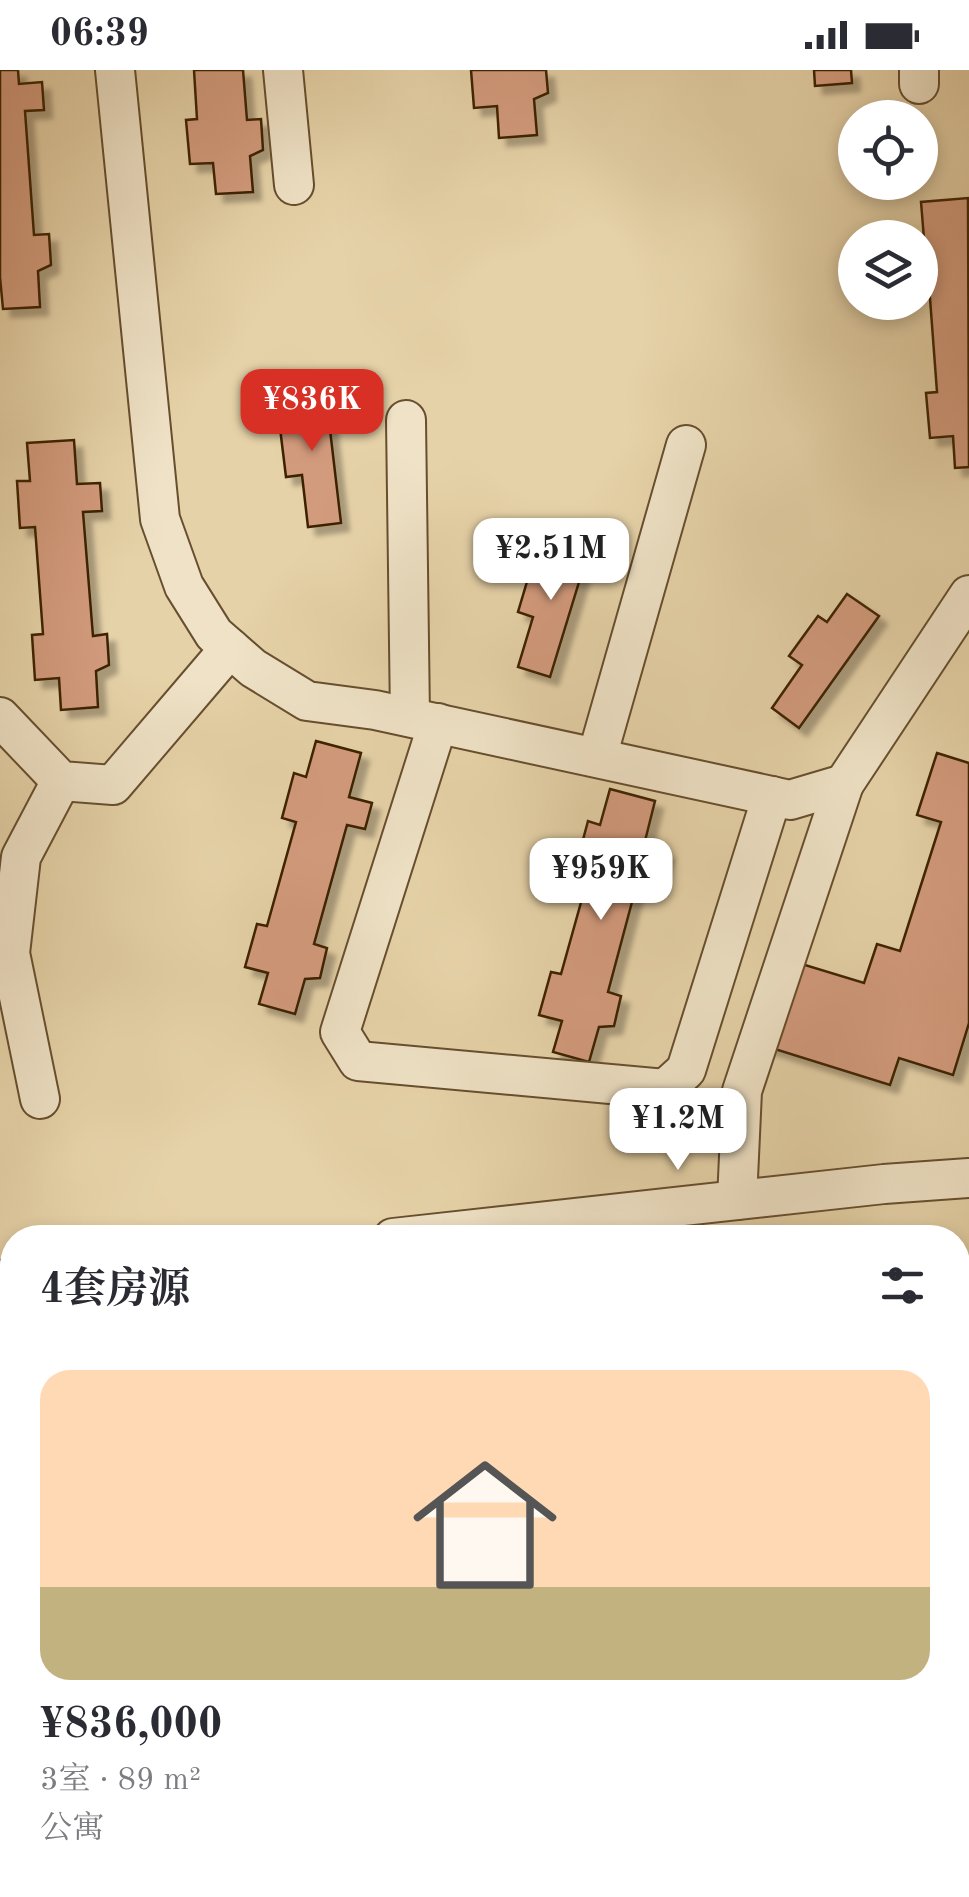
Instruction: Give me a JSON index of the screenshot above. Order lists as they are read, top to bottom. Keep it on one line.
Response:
{"page":{"status":"06:39","price":["¥836K","¥2.51M","¥959K","¥1.2M"],"heading":"4套房源","list":[{"name":"¥836,000","note":"3室 · 89 m² · 公寓"}]}}
